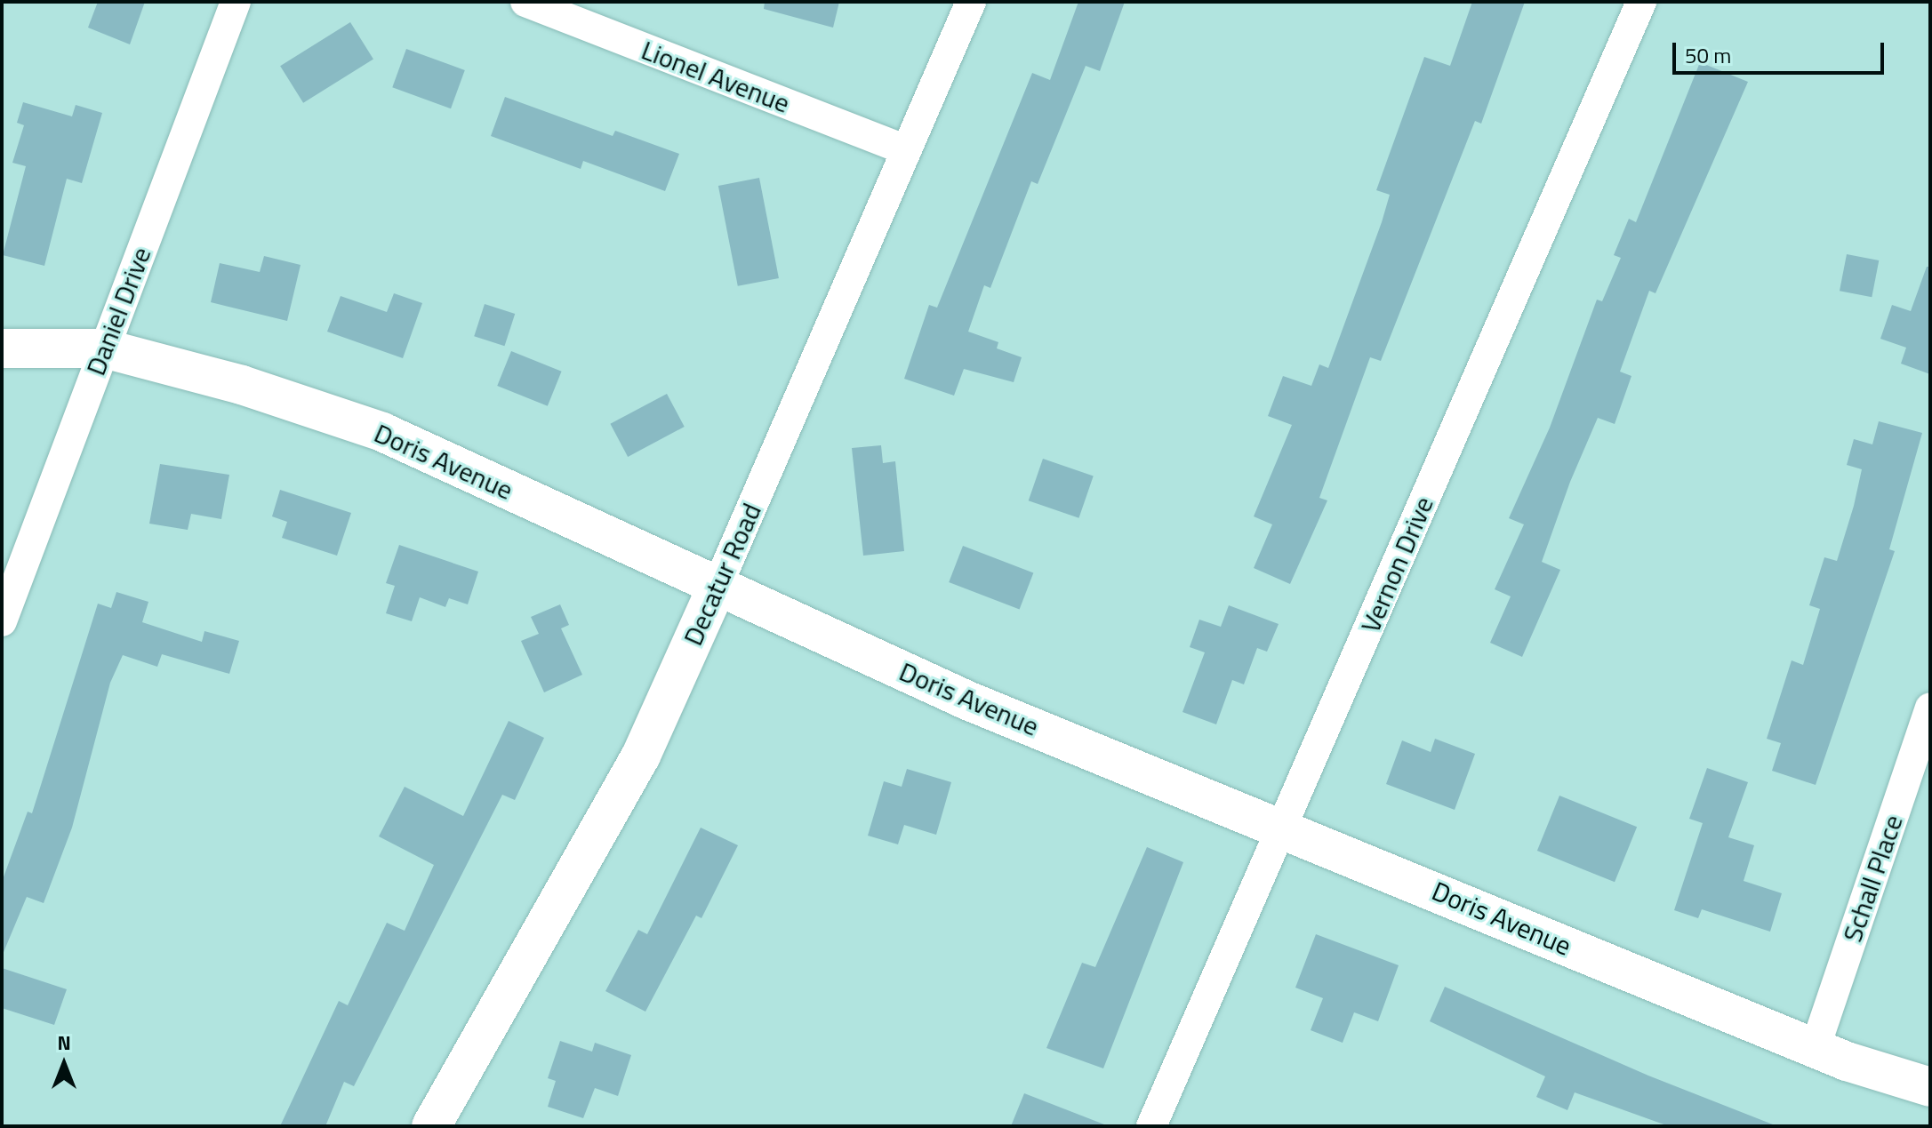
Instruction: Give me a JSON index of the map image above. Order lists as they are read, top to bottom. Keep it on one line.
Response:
{"streets":{"street":["Lionel Avenue","Daniel Drive","Doris Avenue","Vernon Drive","Decatur Road","Schall Place"]},"crossings":[["Lionel Avenue","Decatur Road"],["Daniel Drive","Doris Avenue"],["Doris Avenue","Vernon Drive"],["Doris Avenue","Decatur Road"],["Doris Avenue","Schall Place"]],"scale_bar":"50 m","north":"top"}
